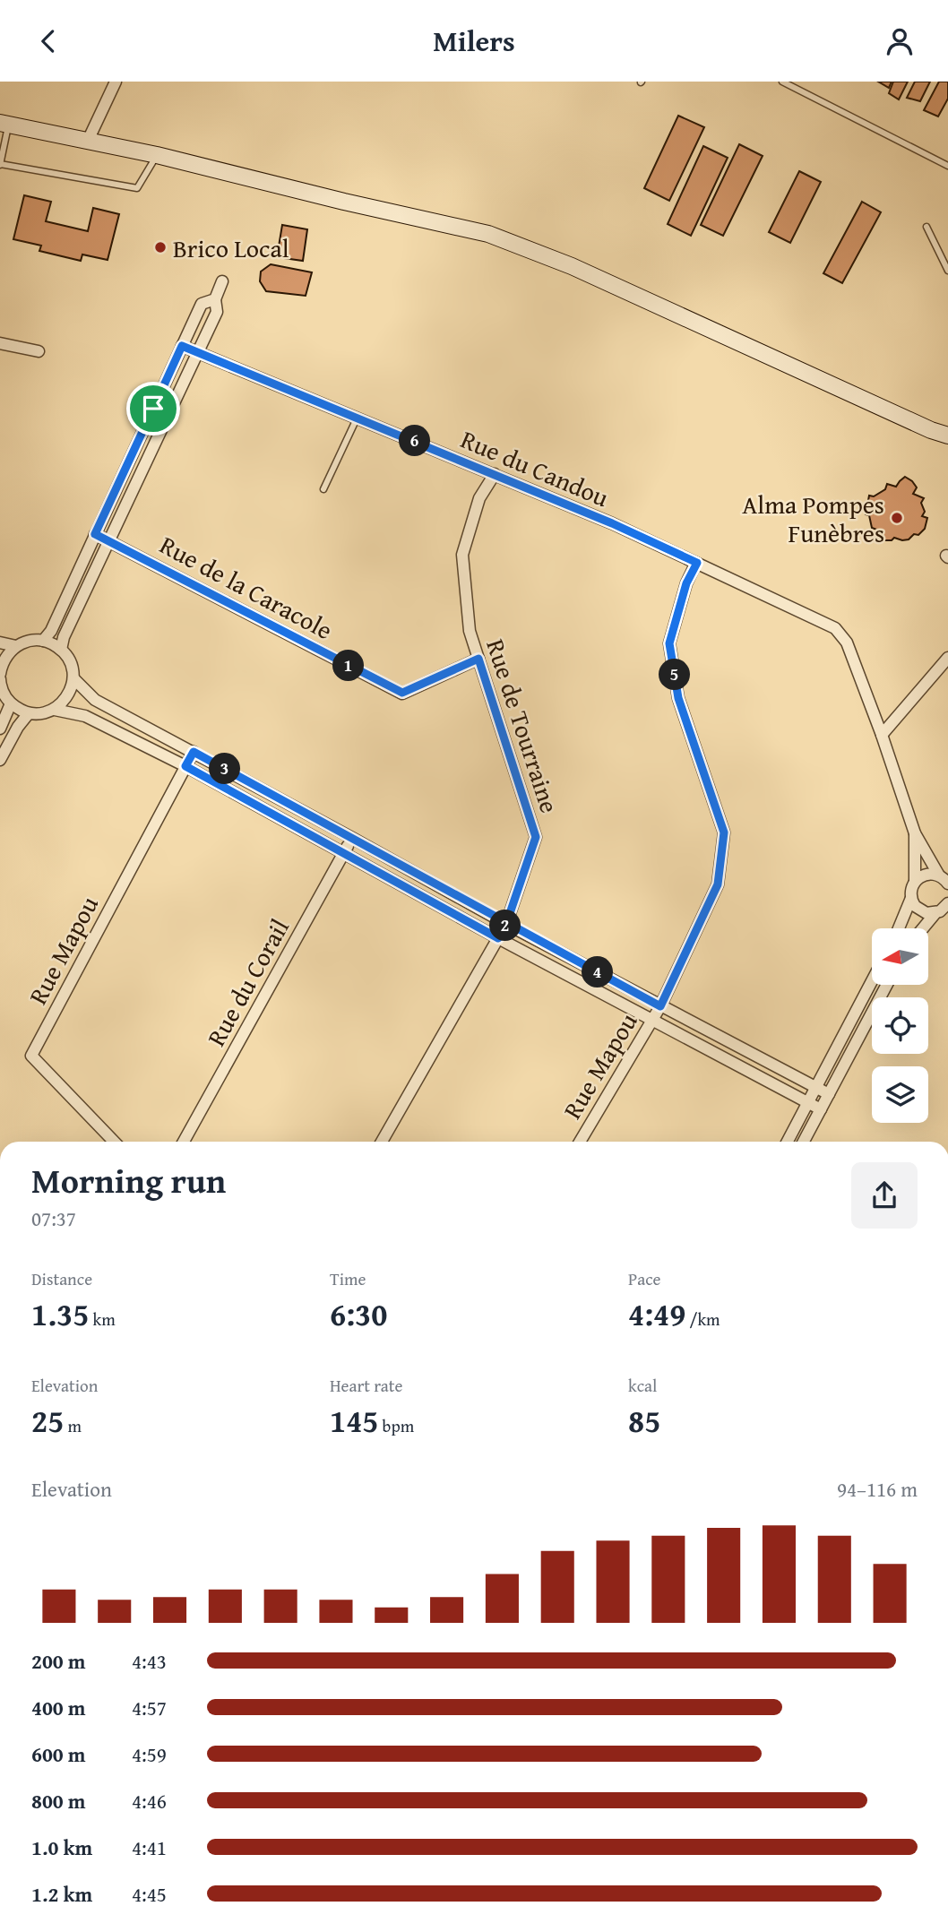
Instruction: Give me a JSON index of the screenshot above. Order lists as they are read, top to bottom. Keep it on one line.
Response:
{"streets":{"street":["Rue du Candou","Rue de la Caracole","Rue de Tourraine","Rue Mapou","Rue du Corail"]},"crossings":[["Rue du Candou","Rue de Tourraine"],["Rue du Candou","Rue Mapou"],["Rue de la Caracole","Rue de Tourraine"]],"places":["Brico Local","Alma Pompes Funèbres"],"north":"left","page":{"header":"Milers","pins":["6","1","5","3","2","4"],"heading":["Morning run","07:37"],"stats":[["Distance","1.35 km"],["Time","6:30"],["Pace","4:49 /km"],["Elevation","25 m"],["Heart rate","145 bpm"],["kcal","85"]],"chart":["Elevation","94–116 m"],"list":[{"name":"200 m","note":"4:43"},{"name":"400 m","note":"4:57"},{"name":"600 m","note":"4:59"},{"name":"800 m","note":"4:46"},{"name":"1.0 km","note":"4:41"},{"name":"1.2 km","note":"4:45"}]}}
